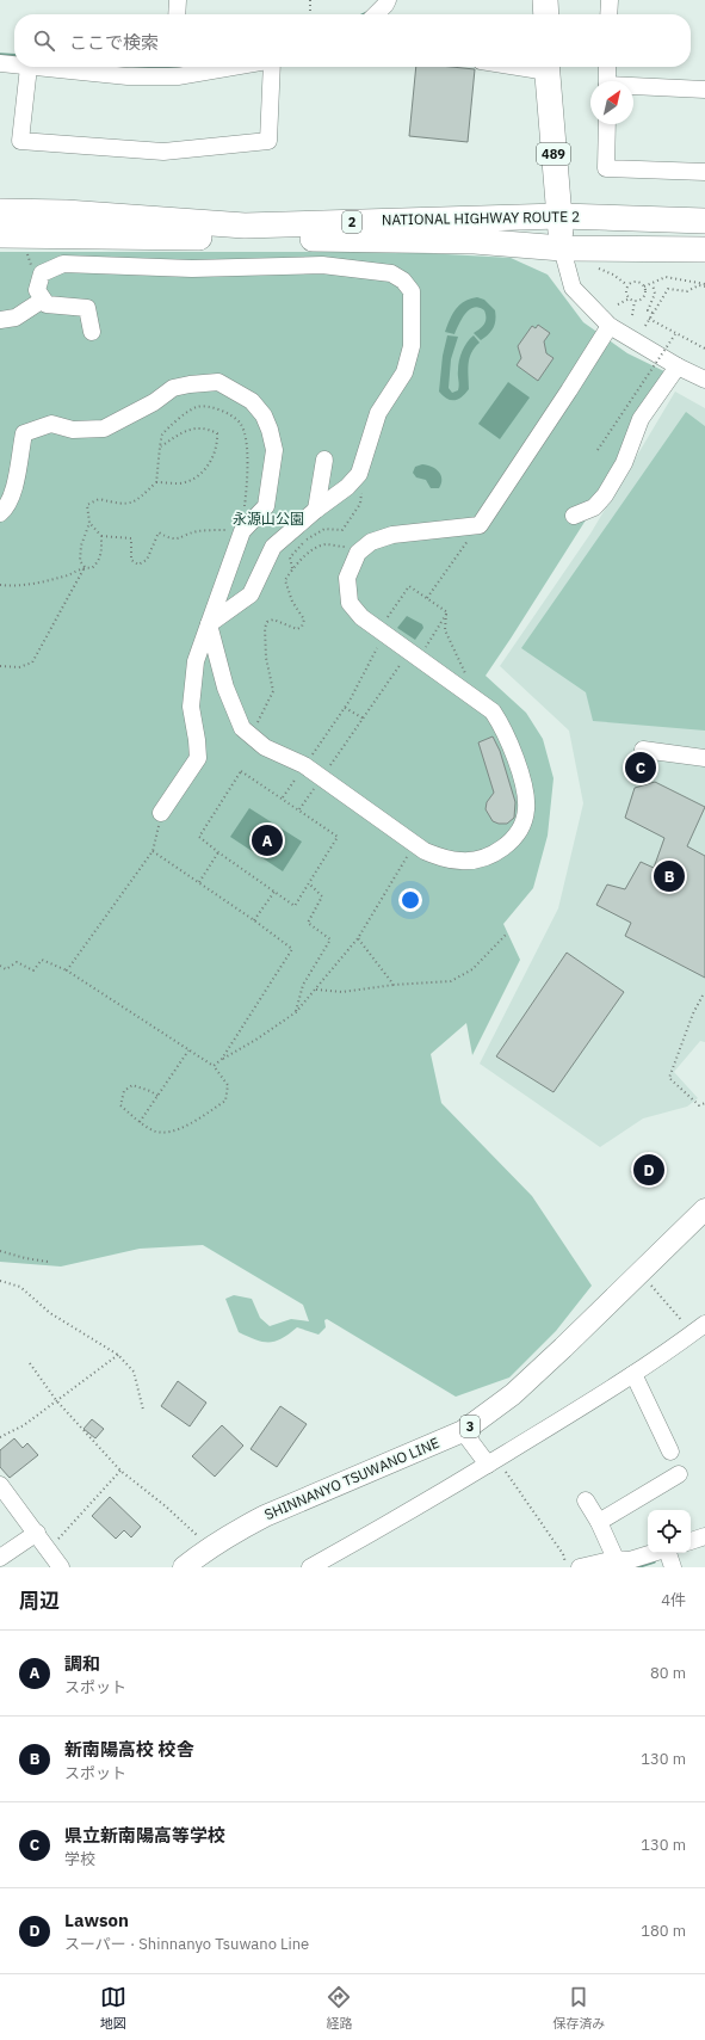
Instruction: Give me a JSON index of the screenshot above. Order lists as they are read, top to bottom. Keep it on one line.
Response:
{"streets":{"highway":["489","NATIONAL HIGHWAY ROUTE 2","2"],"main road":["3","SHINNANYO TSUWANO LINE"]},"crossings":[["489","NATIONAL HIGHWAY ROUTE 2"]],"parks":["永源山公園"],"north":"top right","page":{"search":"ここで検索","pins":["C","A","B","D"],"heading":["周辺","4件"],"list":[{"mark":"A","name":"調和","note":"スポット","value":"80 m"},{"mark":"B","name":"新南陽高校 校舎","note":"スポット","value":"130 m"},{"mark":"C","name":"県立新南陽高等学校","note":"学校","value":"130 m"},{"mark":"D","name":"Lawson","note":"スーパー · Shinnanyo Tsuwano Line","value":"180 m"}],"nav":["地図","経路","保存済み"]}}
